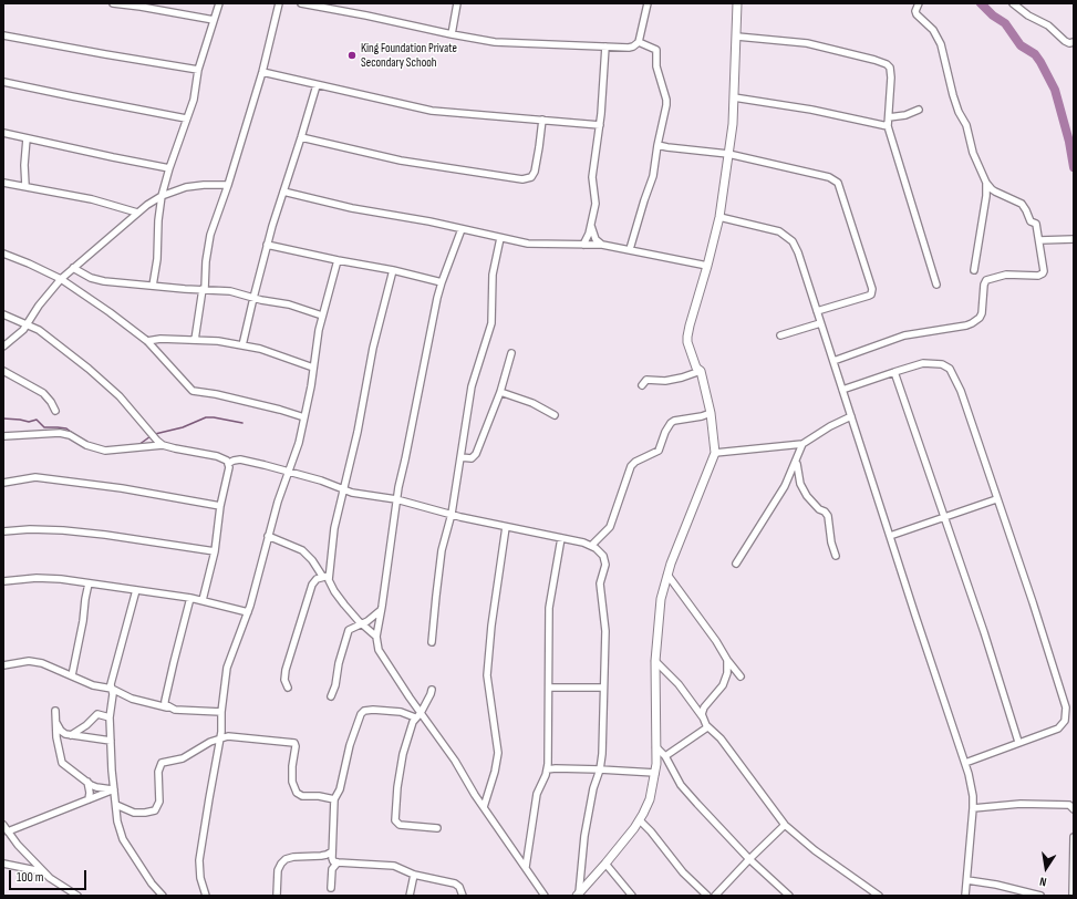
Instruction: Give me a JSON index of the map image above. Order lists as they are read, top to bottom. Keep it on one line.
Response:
{"places":["King Foundation Private Secondary Schooh"],"scale_bar":"100 m","north":"bottom"}
